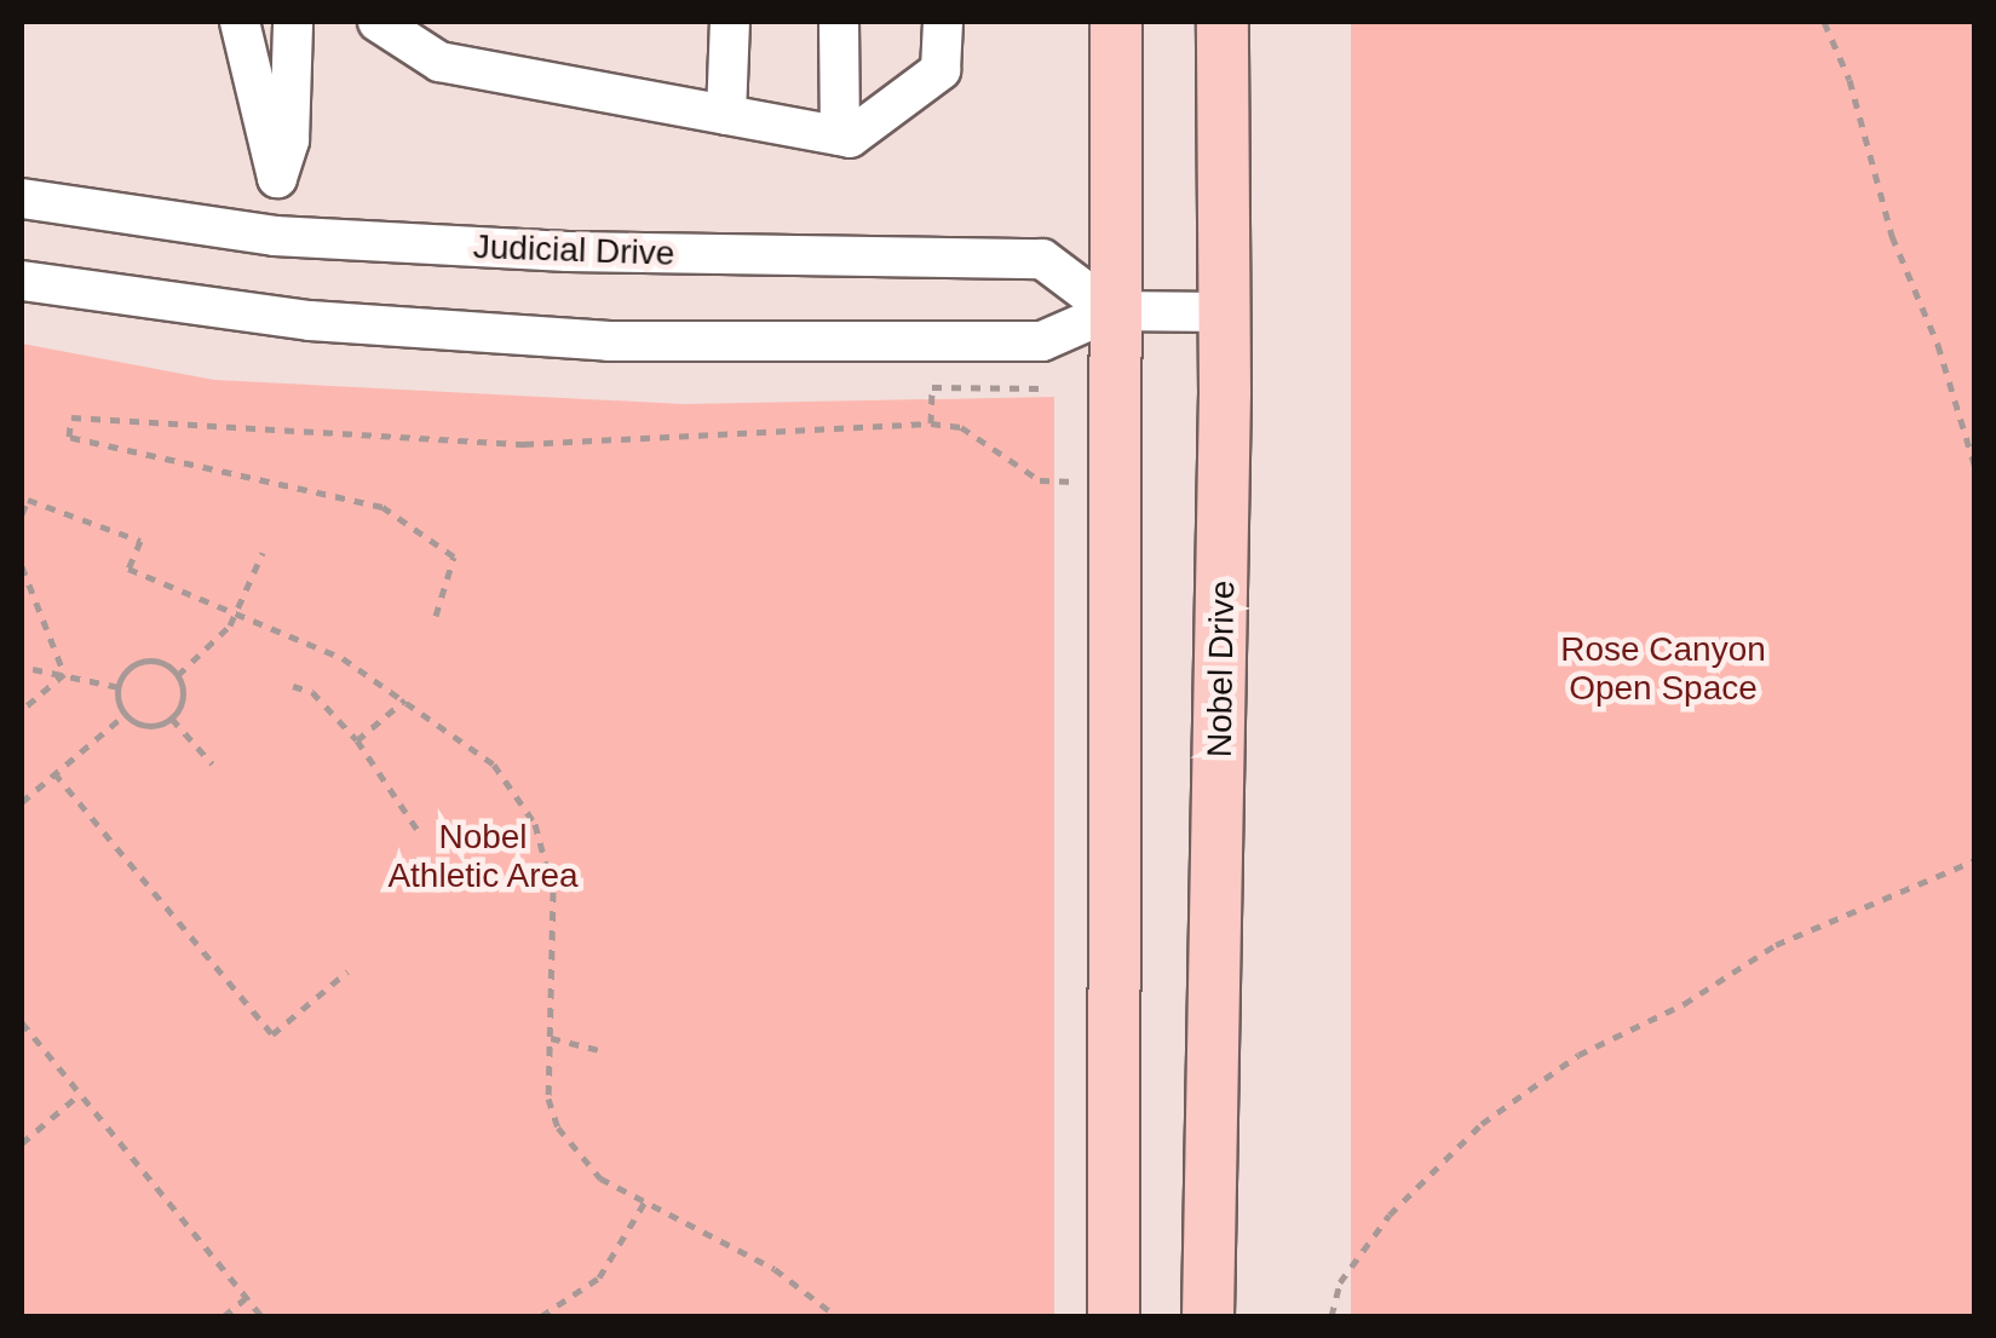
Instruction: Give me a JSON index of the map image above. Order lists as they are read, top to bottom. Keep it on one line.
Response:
{"streets":{"main road":["Nobel Drive"],"street":["Judicial Drive"]},"parks":["Rose Canyon Open Space","Nobel Athletic Area"]}
